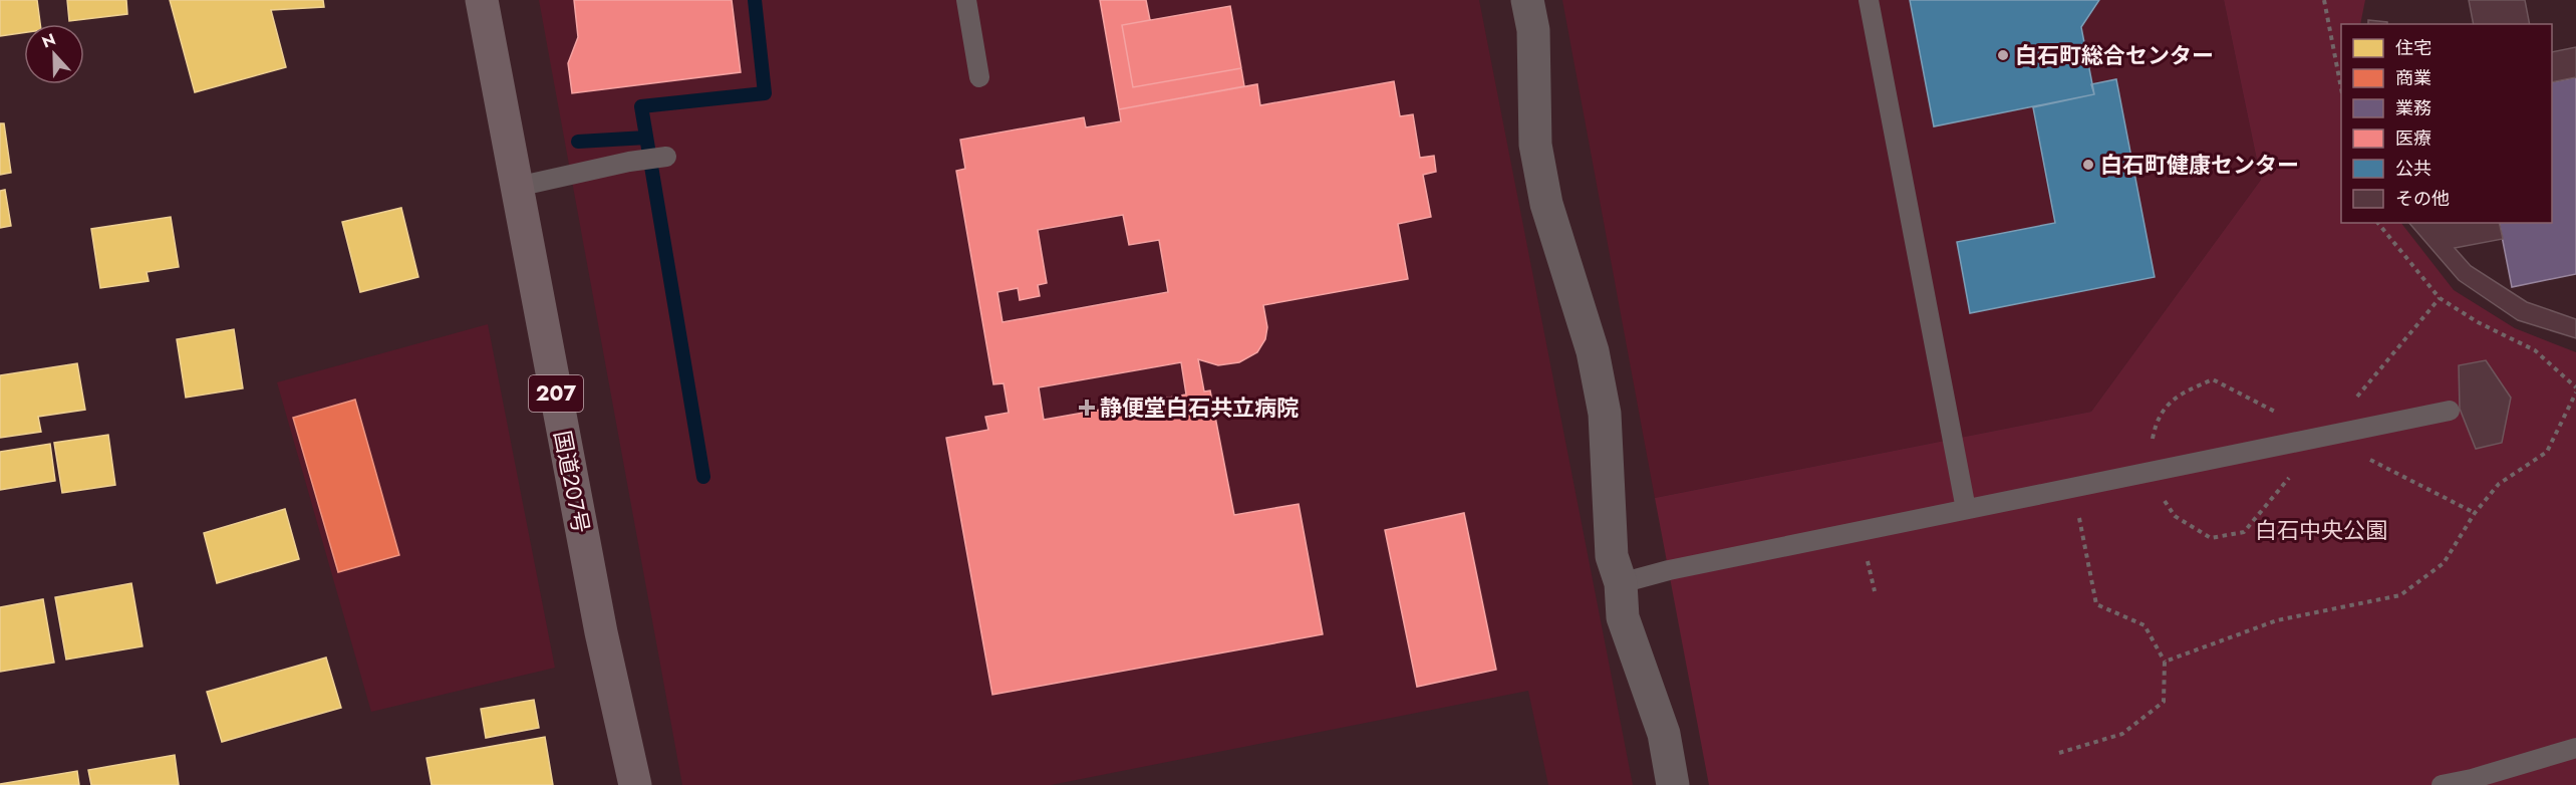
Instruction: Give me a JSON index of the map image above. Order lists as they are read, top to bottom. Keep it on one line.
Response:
{"streets":{"highway":["207","国道207号"]},"parks":["白石中央公園"],"places":{"other":["白石町総合センター","白石町健康センター"],"health":["静便堂白石共立病院"]},"legend":["住宅","商業","業務","医療","公共","その他"],"north":"top"}
